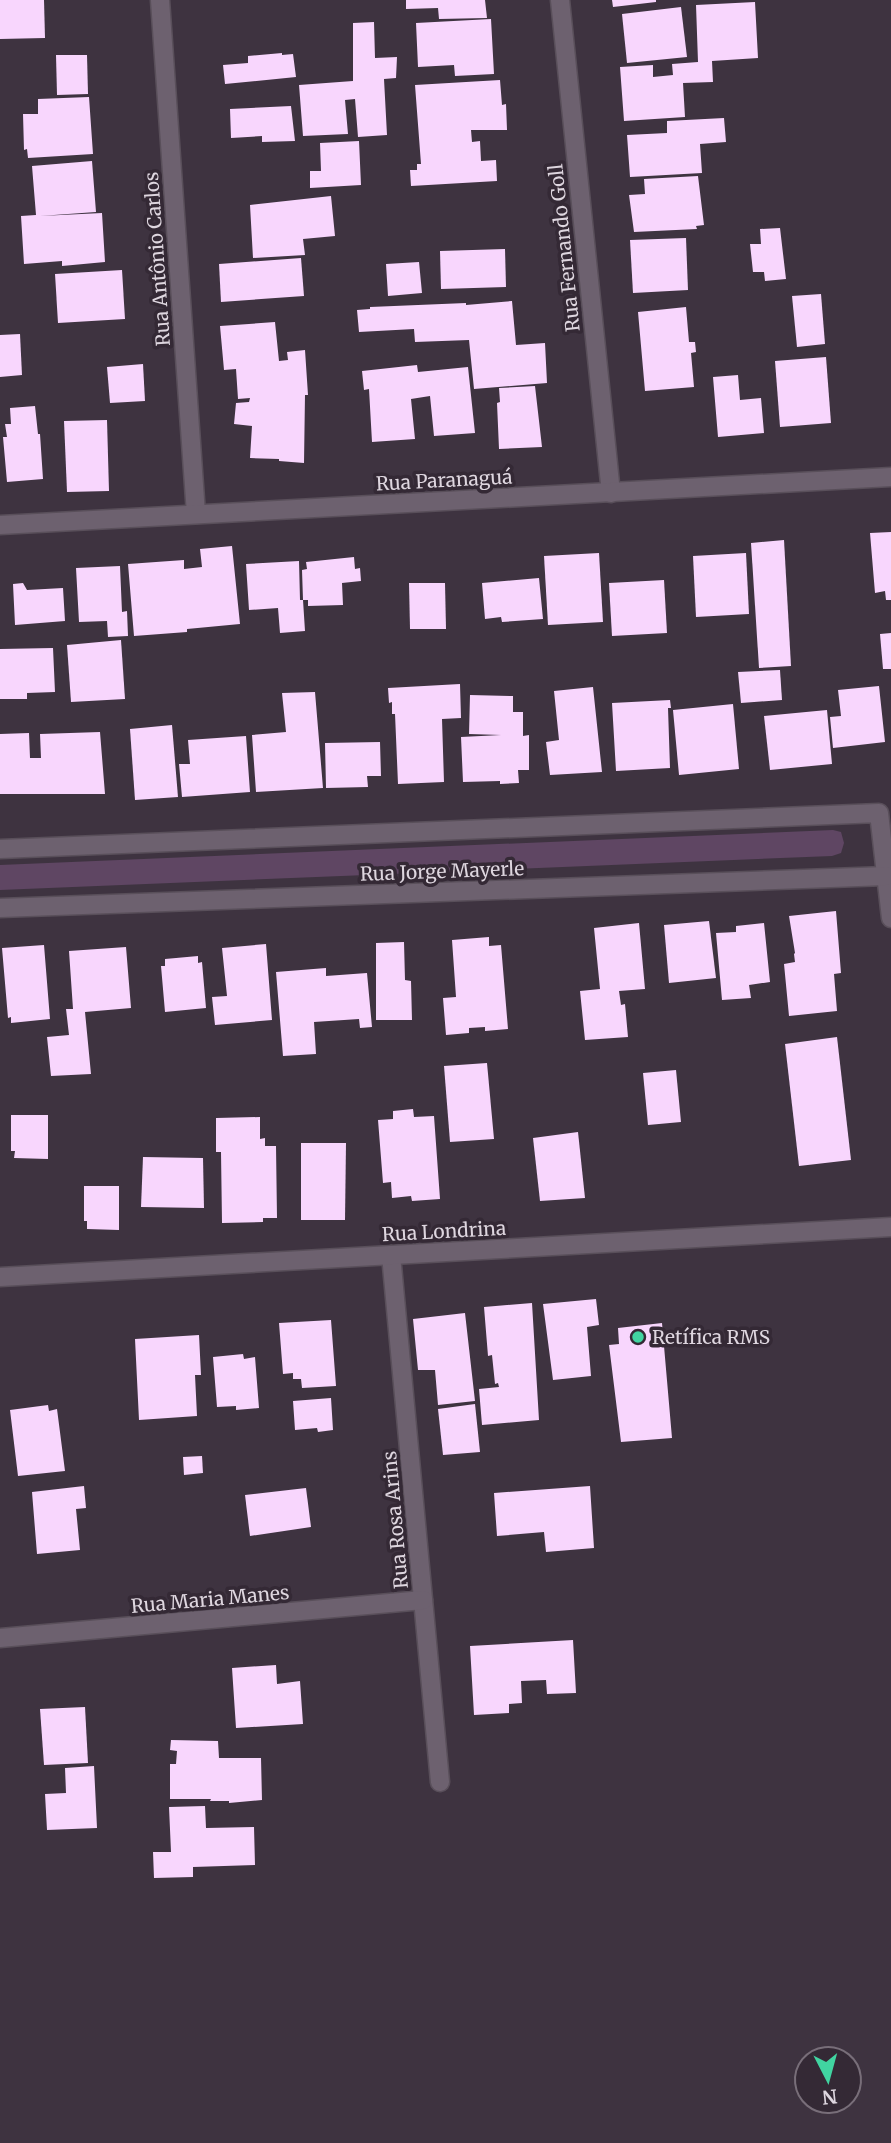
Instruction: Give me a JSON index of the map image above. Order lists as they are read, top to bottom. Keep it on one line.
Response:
{"streets":{"street":["Rua Fernando Goll","Rua Antônio Carlos","Rua Paranaguá","Rua Jorge Mayerle","Rua Londrina","Rua Rosa Arins","Rua Maria Manes"]},"crossings":[["Rua Fernando Goll","Rua Paranaguá"],["Rua Antônio Carlos","Rua Paranaguá"],["Rua Londrina","Rua Rosa Arins"],["Rua Rosa Arins","Rua Maria Manes"]],"places":["Retífica RMS"],"north":"bottom"}
